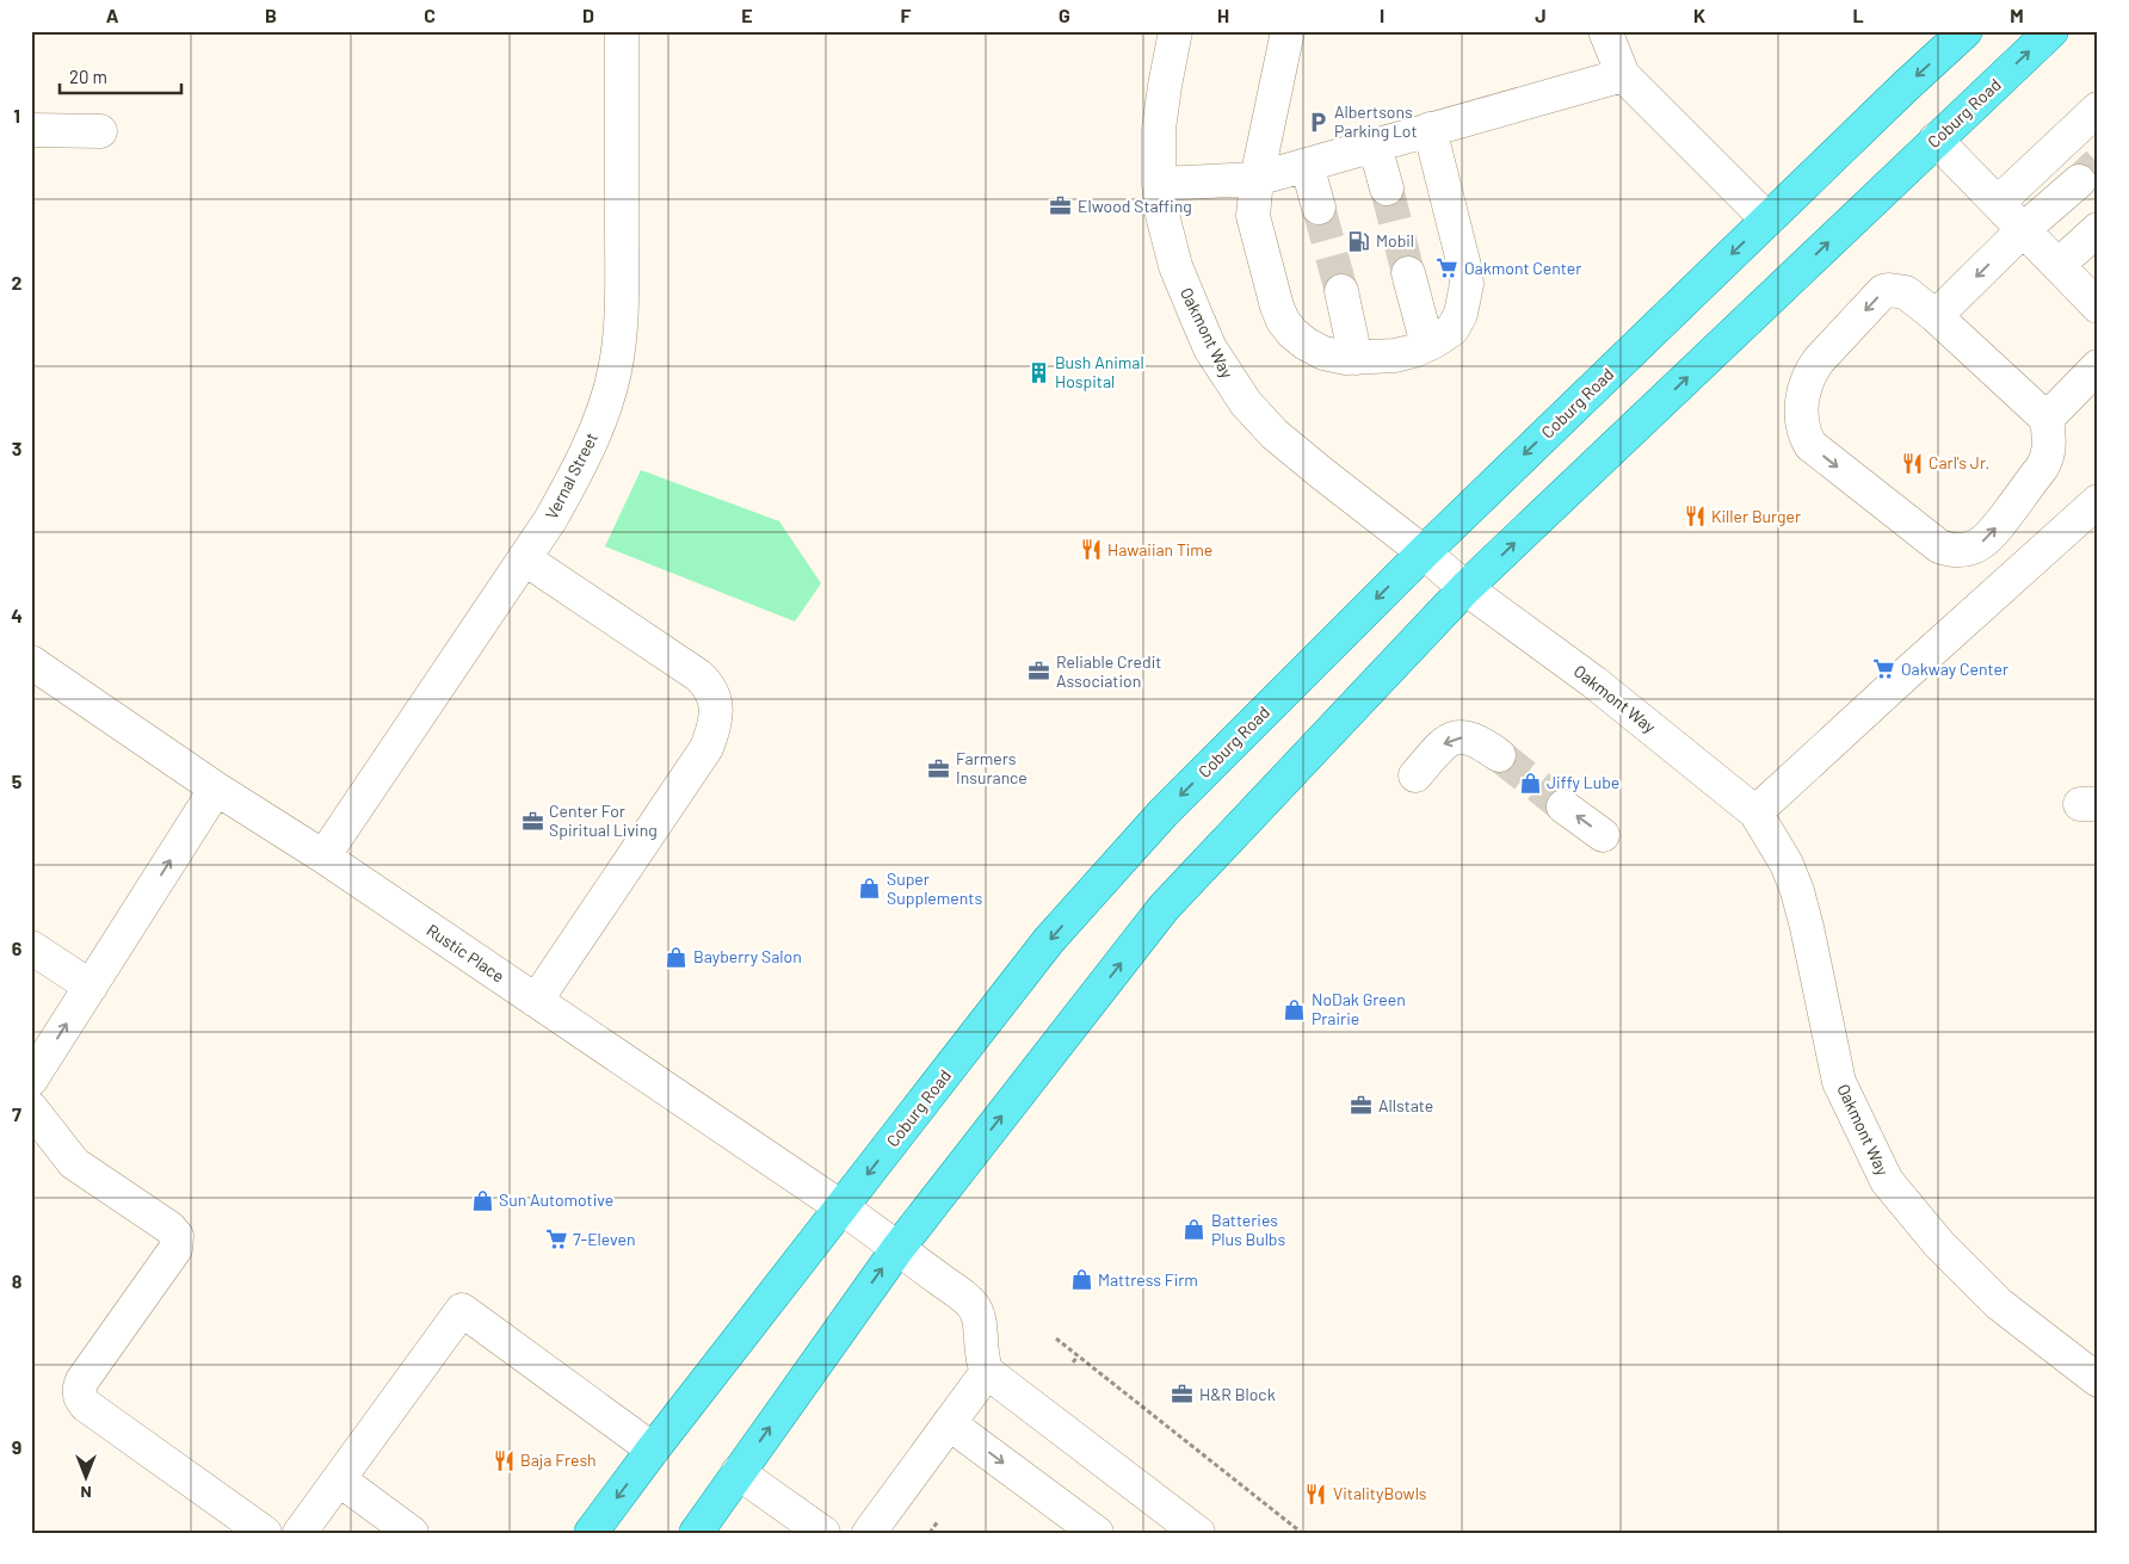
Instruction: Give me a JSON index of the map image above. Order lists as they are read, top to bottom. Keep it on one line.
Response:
{"streets":{"main road":["Coburg Road"],"street":["Oakmont Way","Vernal Street","Rustic Place"]},"crossings":[["Coburg Road","Oakmont Way"],["Coburg Road","Rustic Place"],["Vernal Street","Rustic Place"]],"places":{"parking":["Albertsons Parking Lot"],"office":["Elwood Staffing","Reliable Credit Association","Farmers Insurance","Center For Spiritual Living","Allstate","H&R Block"],"fuel station":["Mobil"],"supermarket":["Oakmont Center","Oakway Center","7-Eleven"],"building":["Bush Animal Hospital"],"restaurant":["Carl's Jr.","Killer Burger","Hawaiian Time","Baja Fresh","VitalityBowls"],"shop":["Jiffy Lube","Super Supplements","Bayberry Salon","NoDak Green Prairie","Sun Automotive","Batteries Plus Bulbs","Mattress Firm"]},"scale_bar":"20 m","north":"bottom","grid":{"columns":["A","B","C","D","E","F","G","H","I","J","K","L","M"],"rows":["1","2","3","4","5","6","7","8","9"]}}
